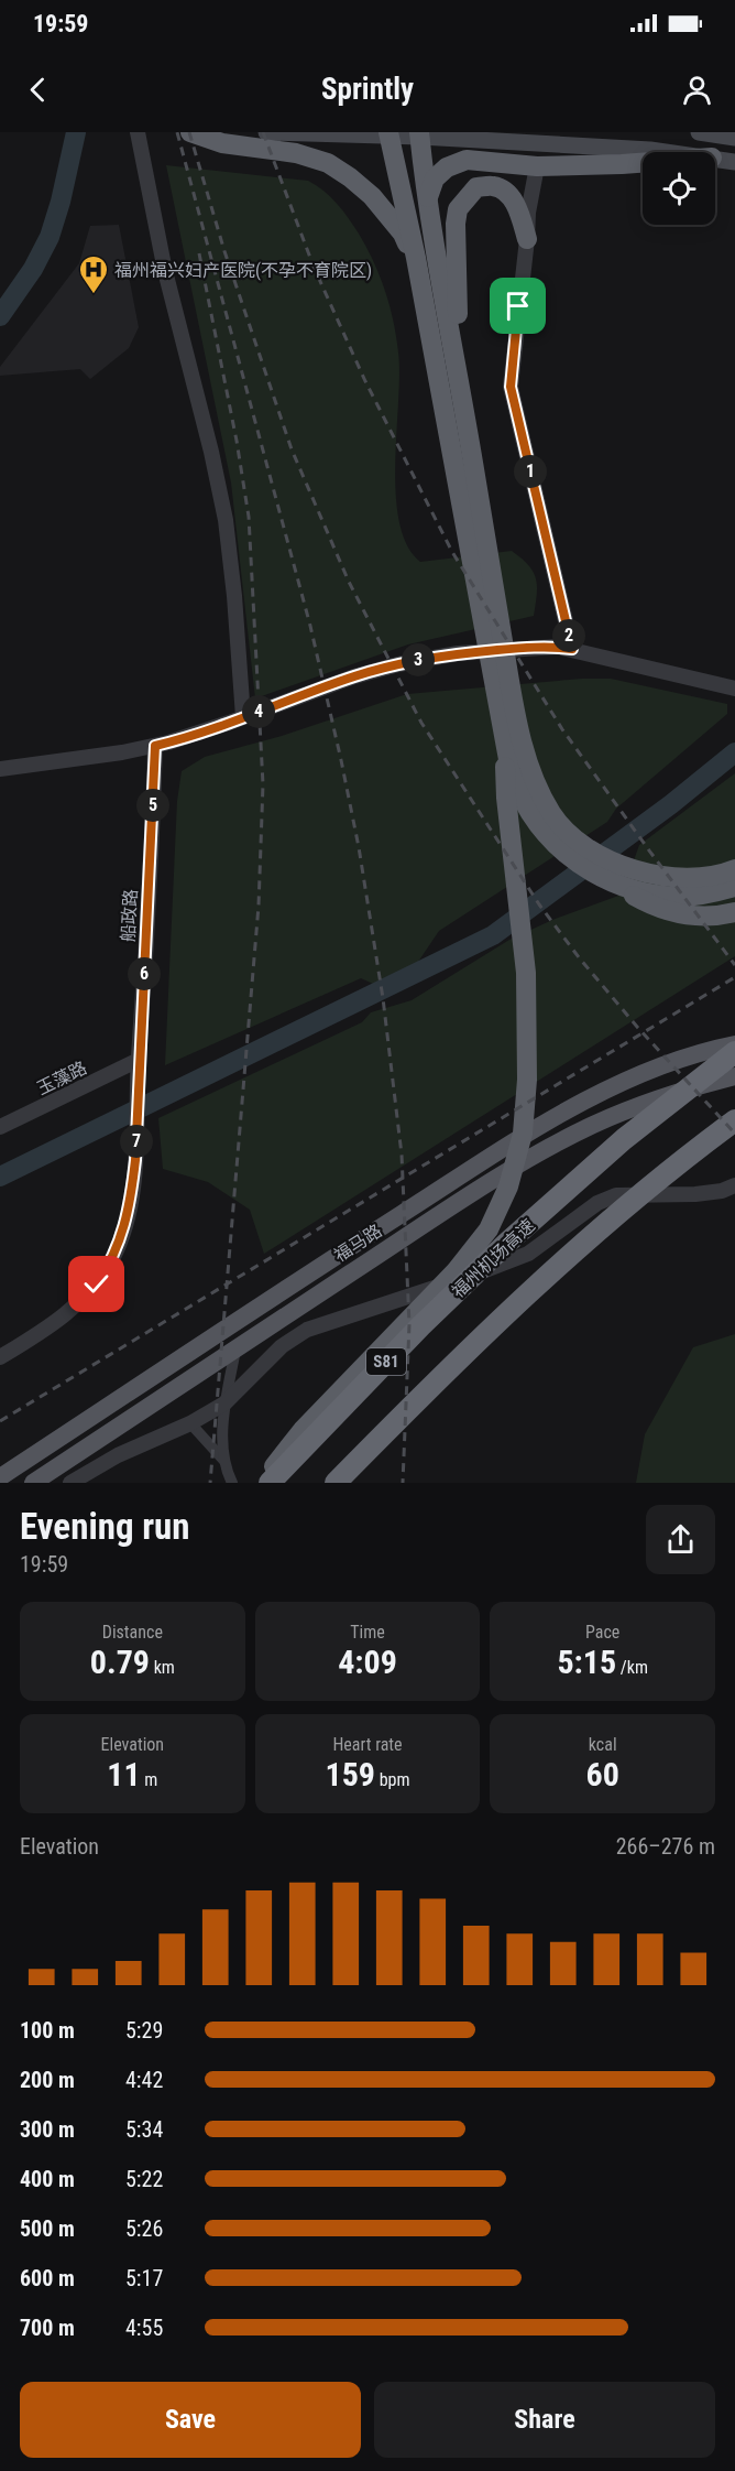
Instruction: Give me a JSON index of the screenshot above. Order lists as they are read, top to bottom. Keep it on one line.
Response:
{"streets":{"highway":["福州机场高速","S81"],"main road":["福马路"],"street":["船政路","玉藻路"]},"crossings":[["船政路","玉藻路"]],"places":{"hospital":["福州福兴妇产医院(不孕不育院区)"]},"page":{"status":"19:59","header":"Sprintly","pins":["1","2","3","4","5","6","7"],"heading":["Evening run","19:59"],"stats":[["Distance","0.79 km"],["Time","4:09"],["Pace","5:15 /km"],["Elevation","11 m"],["Heart rate","159 bpm"],["kcal","60"]],"chart":["Elevation","266–276 m"],"list":[{"name":"100 m","note":"5:29"},{"name":"200 m","note":"4:42"},{"name":"300 m","note":"5:34"},{"name":"400 m","note":"5:22"},{"name":"500 m","note":"5:26"},{"name":"600 m","note":"5:17"},{"name":"700 m","note":"4:55"}],"buttons":["Save","Share"]}}
